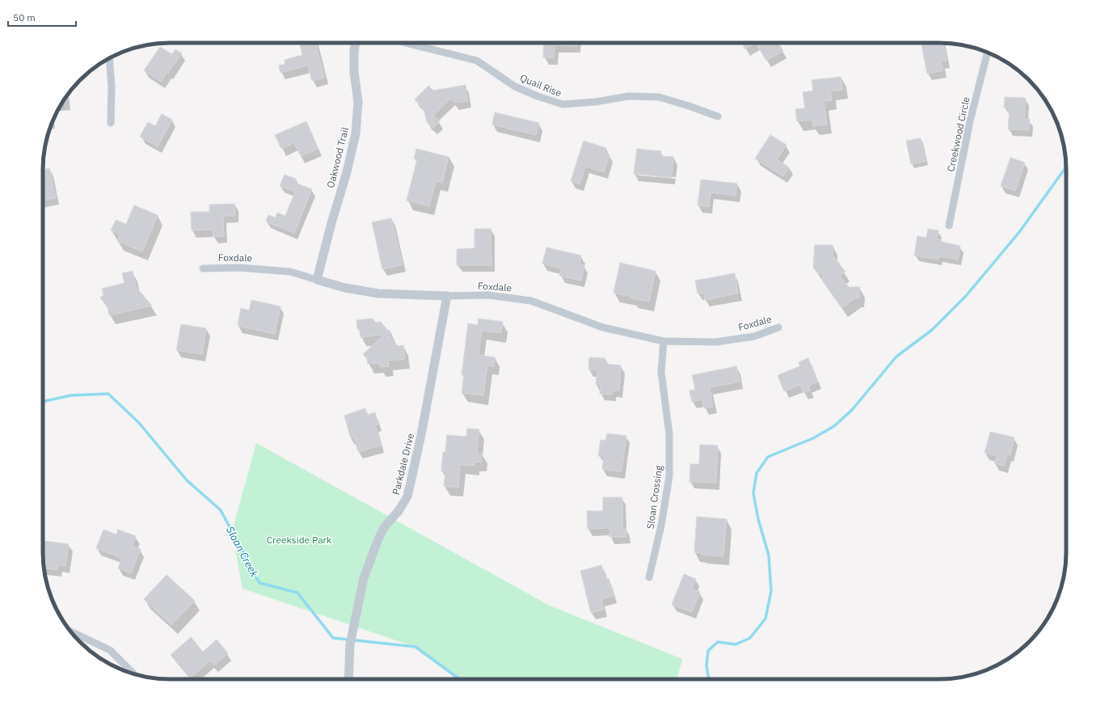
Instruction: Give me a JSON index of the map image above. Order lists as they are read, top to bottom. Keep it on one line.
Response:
{"streets":{"street":["Quail Rise","Creekwood Circle","Oakwood Trail","Foxdale","Parkdale Drive","Sloan Crossing"]},"crossings":[["Oakwood Trail","Foxdale"],["Foxdale","Parkdale Drive"],["Foxdale","Sloan Crossing"]],"water":["Sloan Creek"],"parks":["Creekside Park"],"scale_bar":"50 m"}
